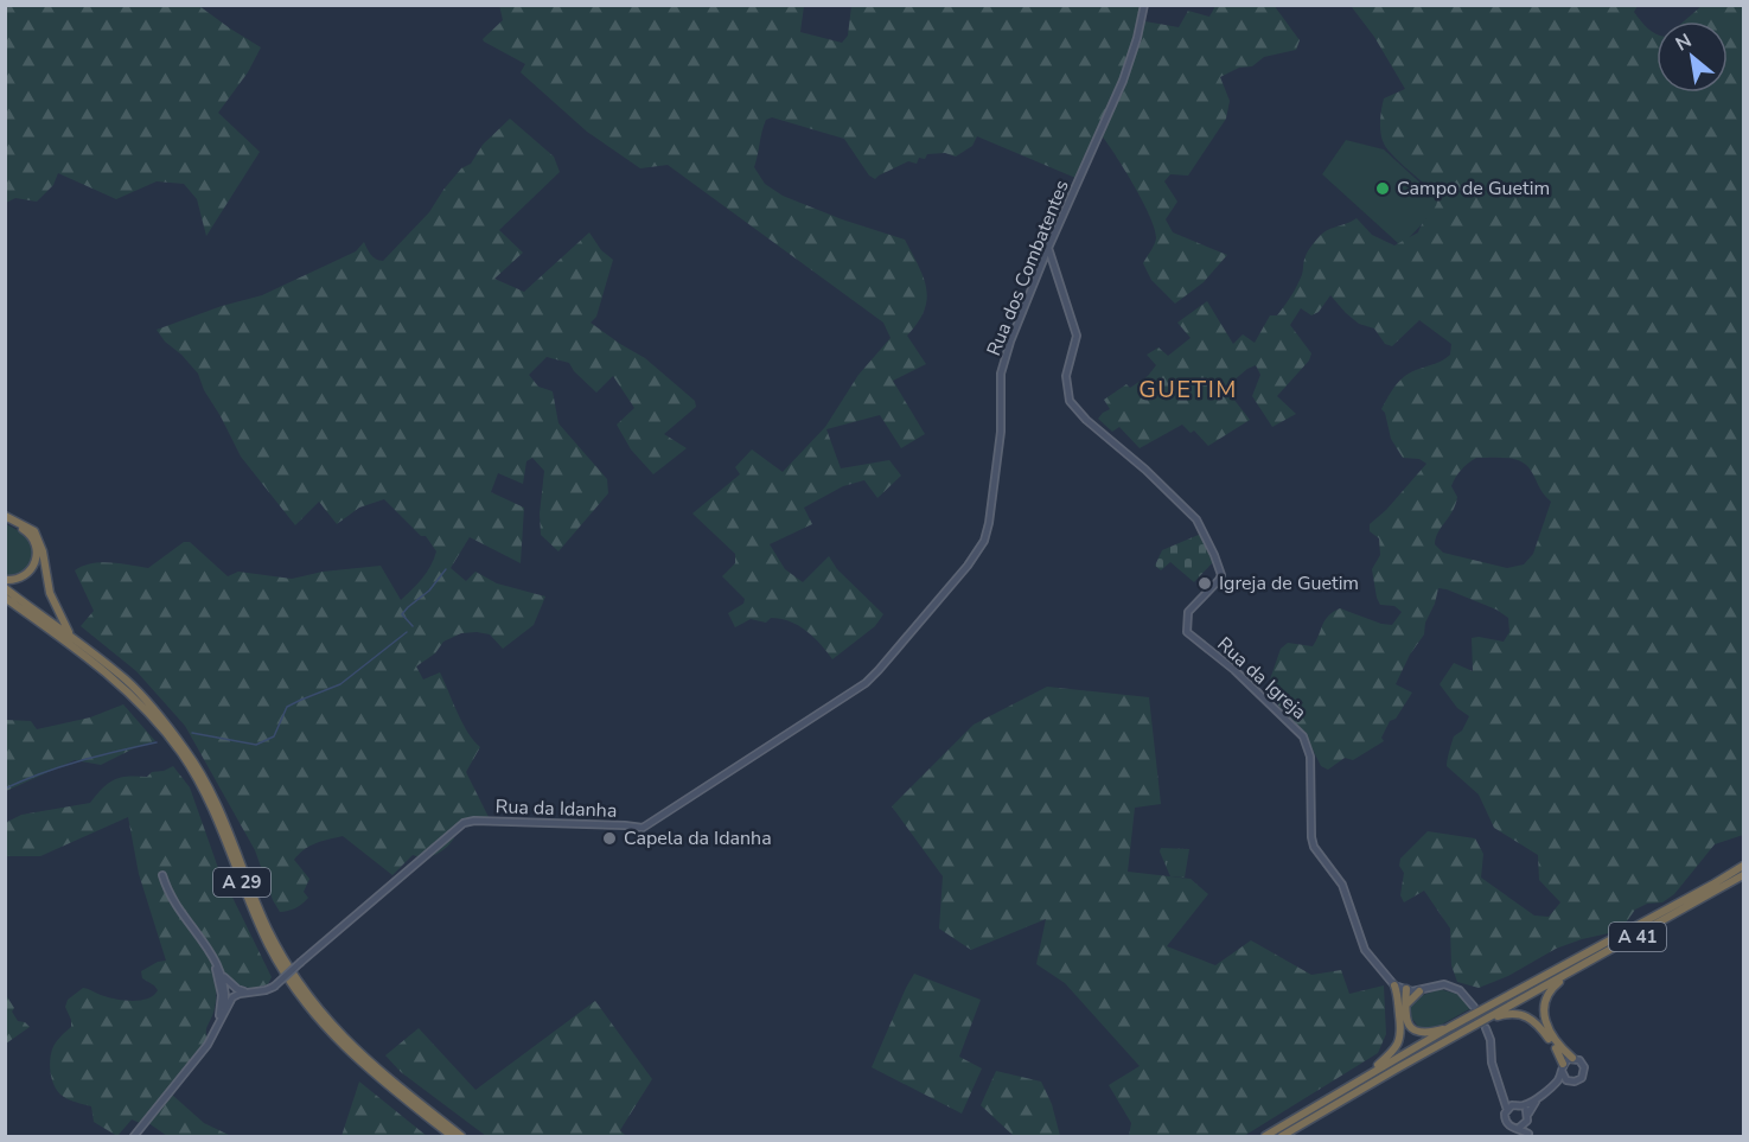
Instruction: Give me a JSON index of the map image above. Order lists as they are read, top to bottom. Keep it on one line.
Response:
{"streets":{"highway":["A 29","A 41"],"main road":["Rua dos Combatentes","Rua da Igreja","Rua da Idanha"]},"crossings":[["Rua dos Combatentes","Rua da Igreja"],["Rua dos Combatentes","Rua da Idanha"]],"districts":["GUETIM"],"places":["Campo de Guetim","Igreja de Guetim","Capela da Idanha"],"north":"top left"}
